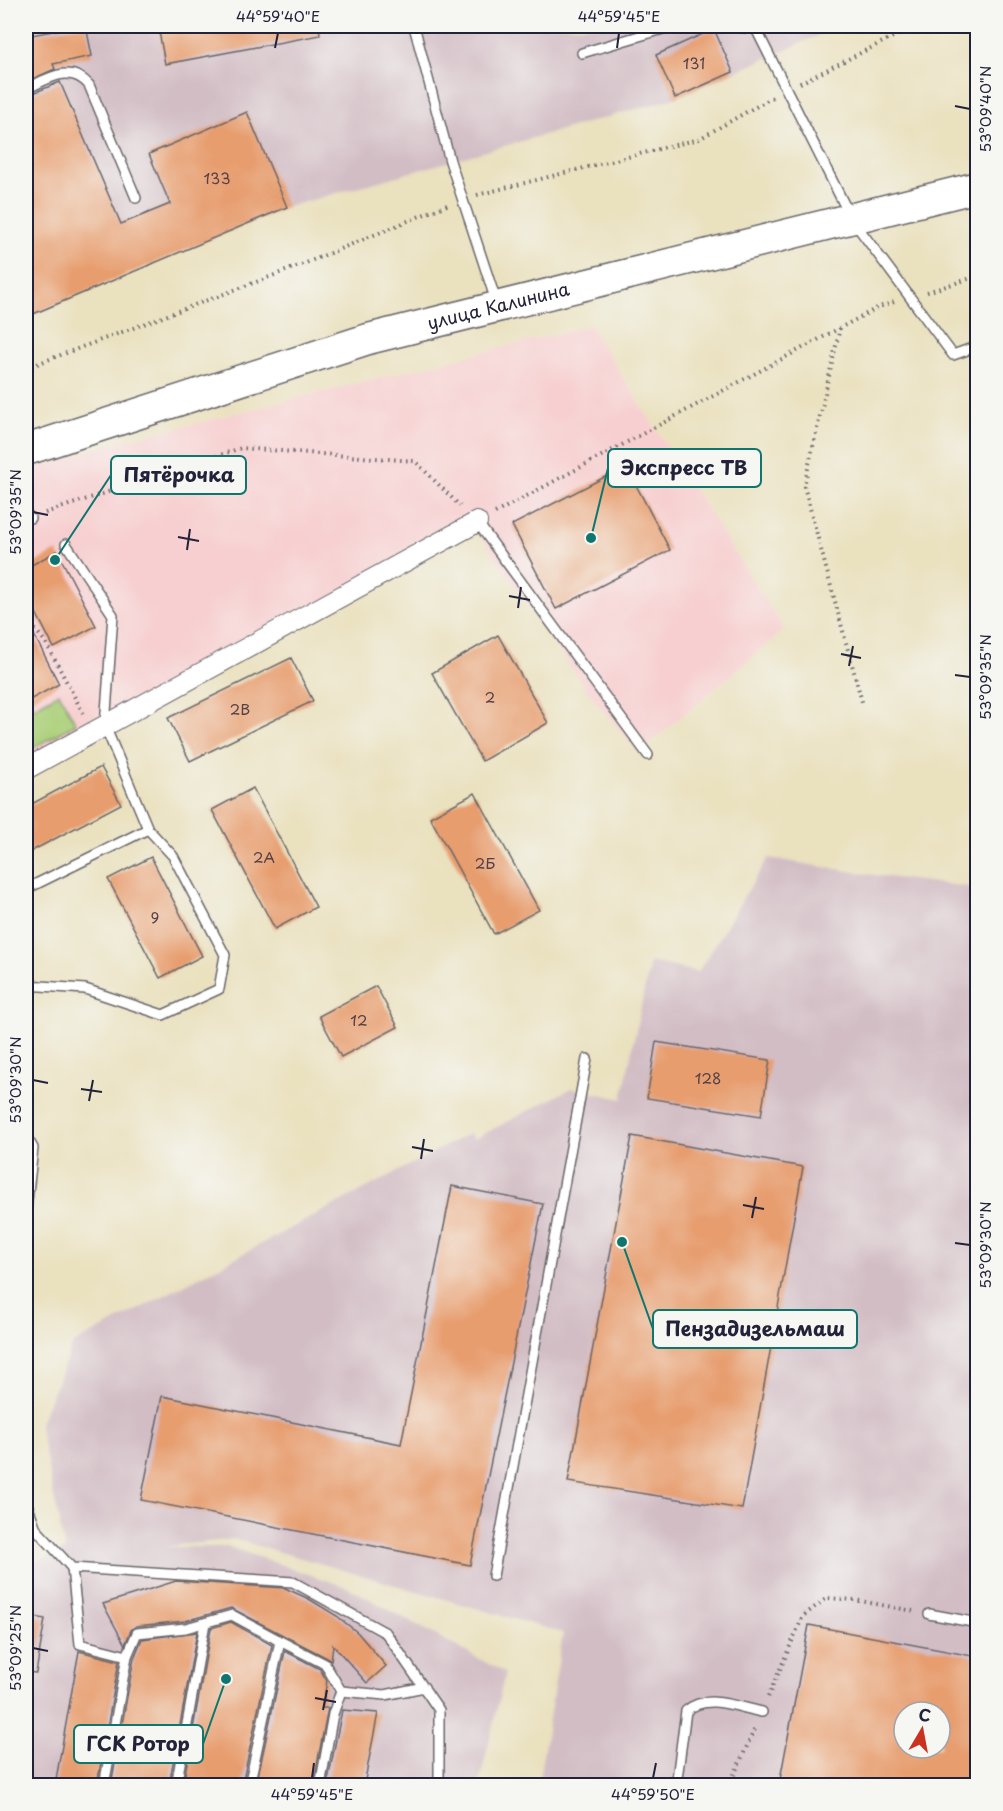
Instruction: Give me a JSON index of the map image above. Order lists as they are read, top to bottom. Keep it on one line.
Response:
{"streets":{"main road":["улица Калинина"]},"places":["Экспресс ТВ","Пятёрочка","Пензадизельмаш","ГСК Ротор"],"house_numbers":["131","133","2","2В","2А","2Б","9","12","128"],"north":"top","coordinates":["44°59'40\"E","44°59'45\"E","53°09'40\"N","53°09'35\"N","53°09'30\"N","53°09'25\"N","44°59'50\"E"]}
